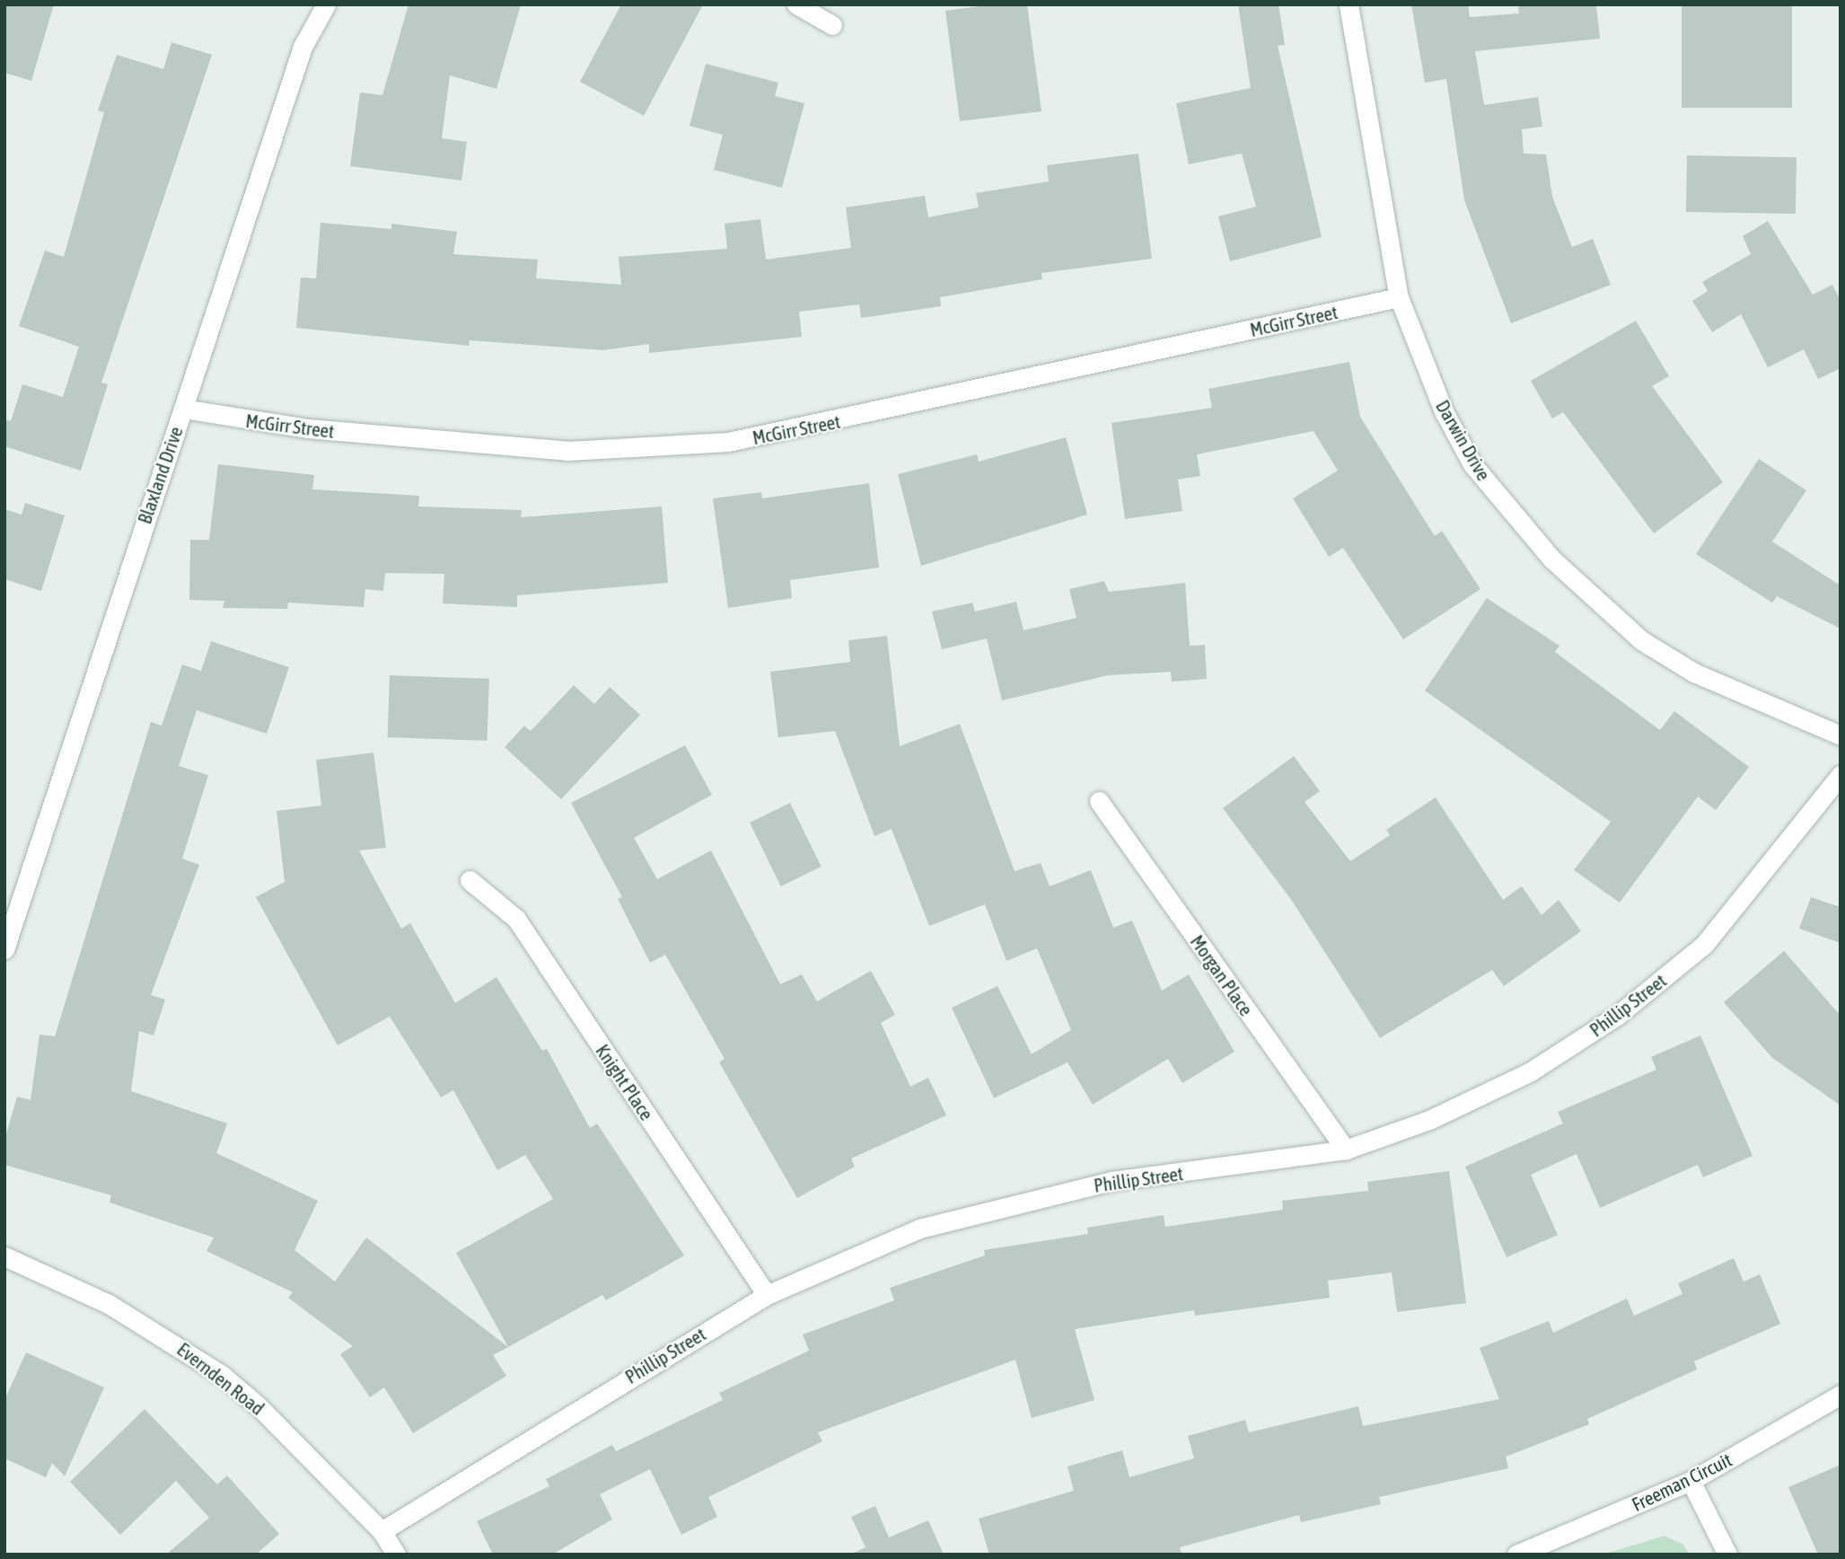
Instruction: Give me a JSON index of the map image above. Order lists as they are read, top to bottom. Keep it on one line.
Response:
{"streets":{"street":["McGirr Street","Darwin Drive","Blaxland Drive","Morgan Place","Phillip Street","Knight Place","Evernden Road","Freeman Circuit"]},"crossings":[["McGirr Street","Darwin Drive"],["McGirr Street","Blaxland Drive"],["Morgan Place","Phillip Street"],["Phillip Street","Knight Place"],["Phillip Street","Evernden Road"]]}
